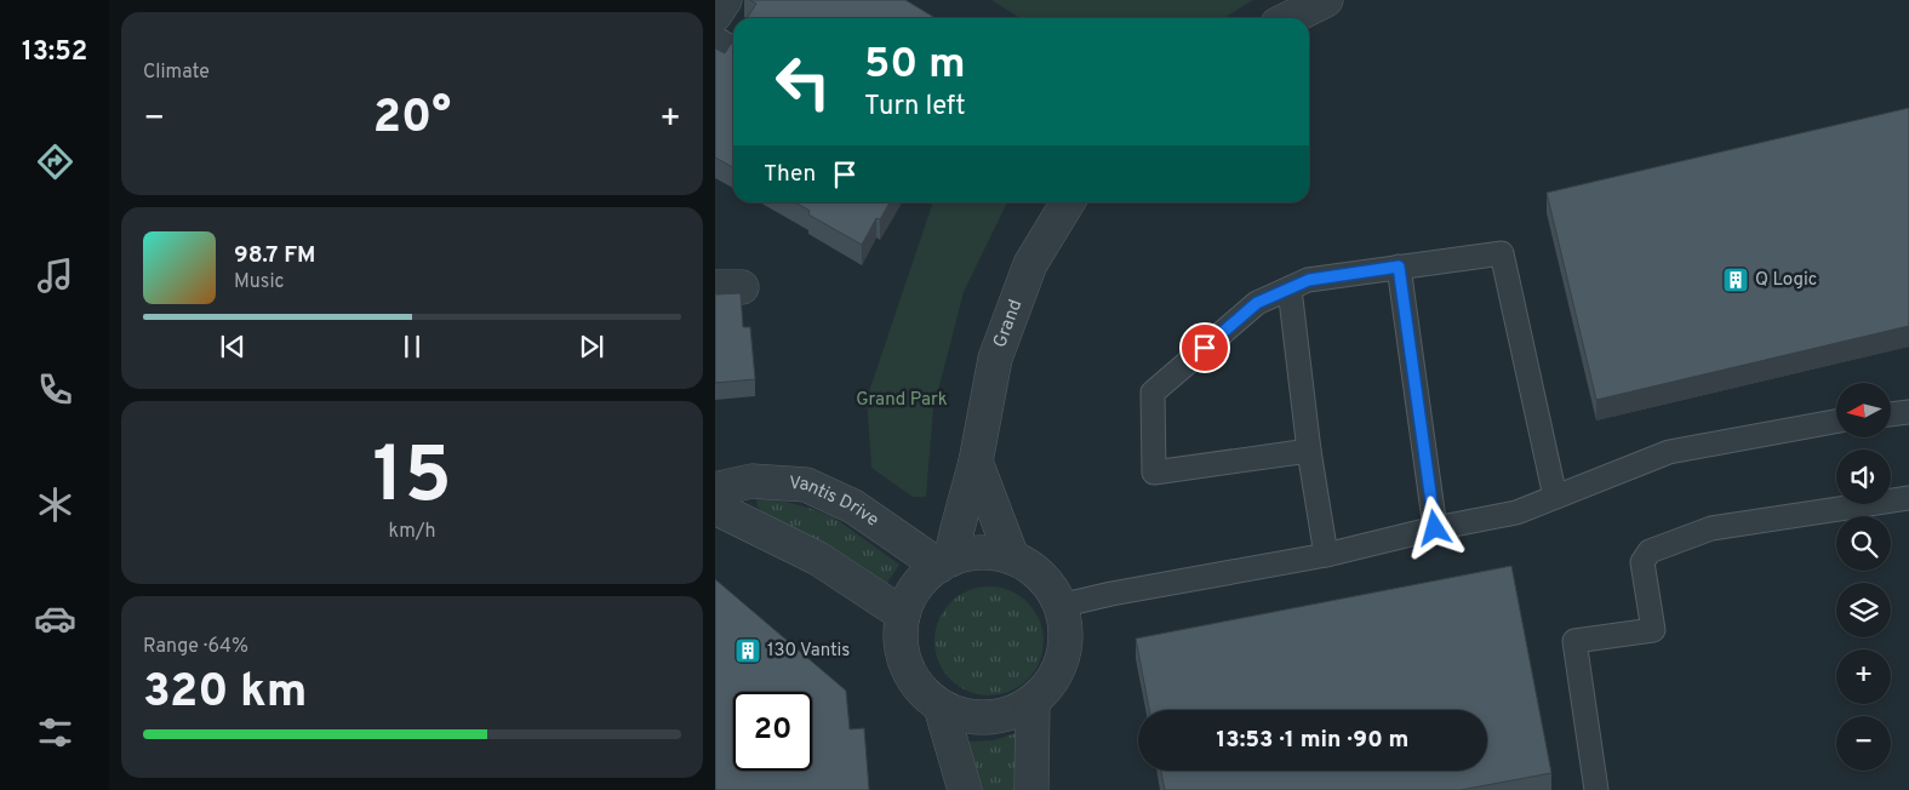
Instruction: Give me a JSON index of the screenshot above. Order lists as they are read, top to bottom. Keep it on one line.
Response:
{"streets":{"street":["Grand","Vantis Drive"]},"crossings":[["Grand","Vantis Drive"]],"parks":["Grand Park"],"places":{"building":["Q Logic","130 Vantis"]},"north":"left","page":{"tabs":"13:52","tile":["Climate",["15","km/h"],["Range · 64%","320 km"]],"turn":["50 m","Turn left"],"heat":["−","20°","+"],"then":"Then","song":["98.7 FM","Music"],"map_buttons":["+","−"],"limit":"20","trip":"13:53 · 1 min · 90 m"}}
